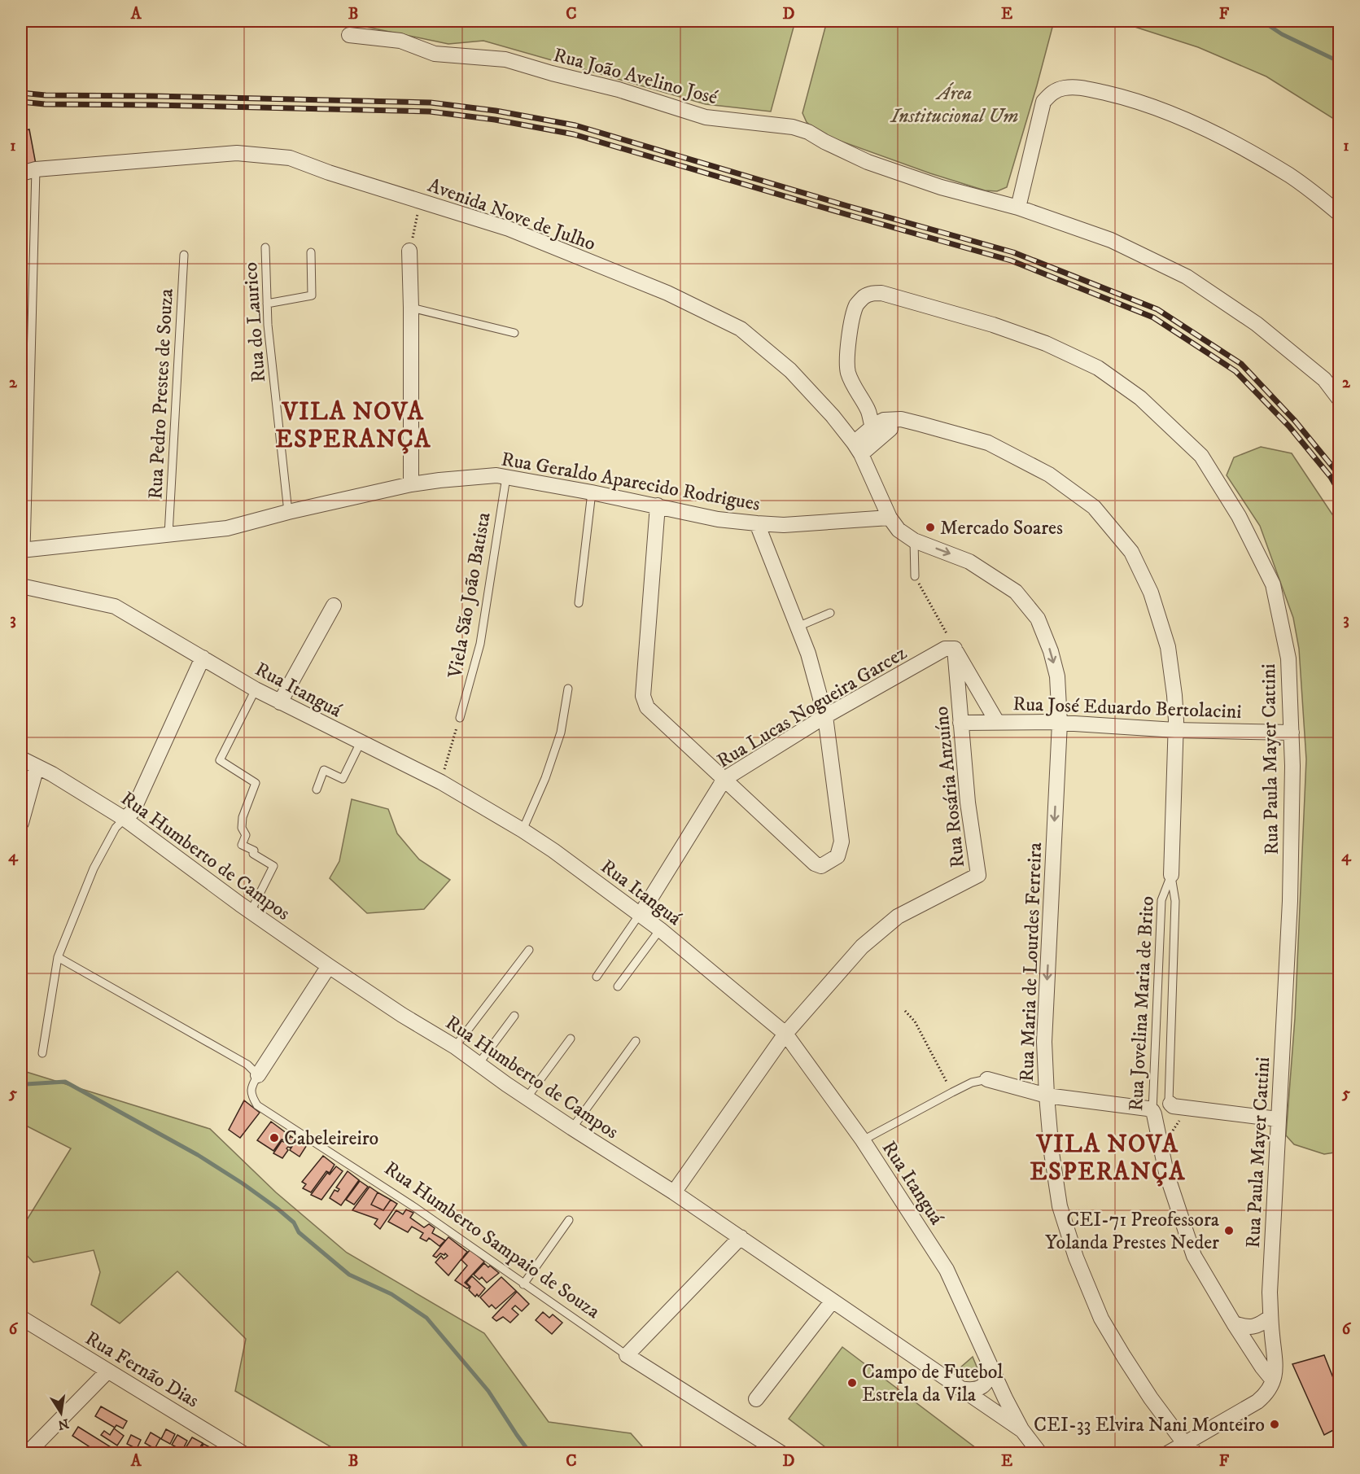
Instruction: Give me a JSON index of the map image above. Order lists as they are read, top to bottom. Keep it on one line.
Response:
{"streets":{"street":["Rua João Avelino José","Avenida Nove de Julho","Rua Geraldo Aparecido Rodrigues","Rua Itanguá","Rua Lucas Nogueira Garcez","Rua José Eduardo Bertolacini","Rua Paula Mayer Cattini","Rua Rosária Anzuíno","Rua Humberto de Campos","Rua Maria de Lourdes Ferreira","Rua Jovelina Maria de Brito","Rua Humberto Sampaio de Souza","Rua Fernão Dias"],"lane":["Rua do Laurico","Rua Pedro Prestes de Souza","Viela São João Batista"]},"crossings":[["Avenida Nove de Julho","Rua Geraldo Aparecido Rodrigues"],["Avenida Nove de Julho","Rua Maria de Lourdes Ferreira"],["Avenida Nove de Julho","Rua Jovelina Maria de Brito"],["Rua do Laurico","Rua Geraldo Aparecido Rodrigues"],["Rua Pedro Prestes de Souza","Rua Geraldo Aparecido Rodrigues"],["Rua Geraldo Aparecido Rodrigues","Viela São João Batista"],["Rua Geraldo Aparecido Rodrigues","Rua Maria de Lourdes Ferreira"],["Rua Itanguá","Rua Lucas Nogueira Garcez"],["Rua Itanguá","Rua Rosária Anzuíno"],["Rua Itanguá","Rua Humberto de Campos"],["Rua Lucas Nogueira Garcez","Rua Rosária Anzuíno"],["Rua José Eduardo Bertolacini","Rua Paula Mayer Cattini"],["Rua José Eduardo Bertolacini","Rua Rosária Anzuíno"],["Rua José Eduardo Bertolacini","Rua Maria de Lourdes Ferreira"],["Rua José Eduardo Bertolacini","Rua Jovelina Maria de Brito"],["Rua Paula Mayer Cattini","Rua Jovelina Maria de Brito"]],"one_way":["Rua Maria de Lourdes Ferreira"],"districts":["VILA NOVA ESPERANÇA","VILA NOVA ESPERANÇA"],"parks":["Área Institucional Um"],"places":["Mercado Soares","Cabeleireiro","CEI-71 Preofessora Yolanda Prestes Neder","Campo de Futebol Estrela da Vila","CEI-33 Elvira Nani Monteiro"],"north":"bottom","grid":{"columns":["A","B","C","D","E","F"],"rows":["1","2","3","4","5","6"]}}
